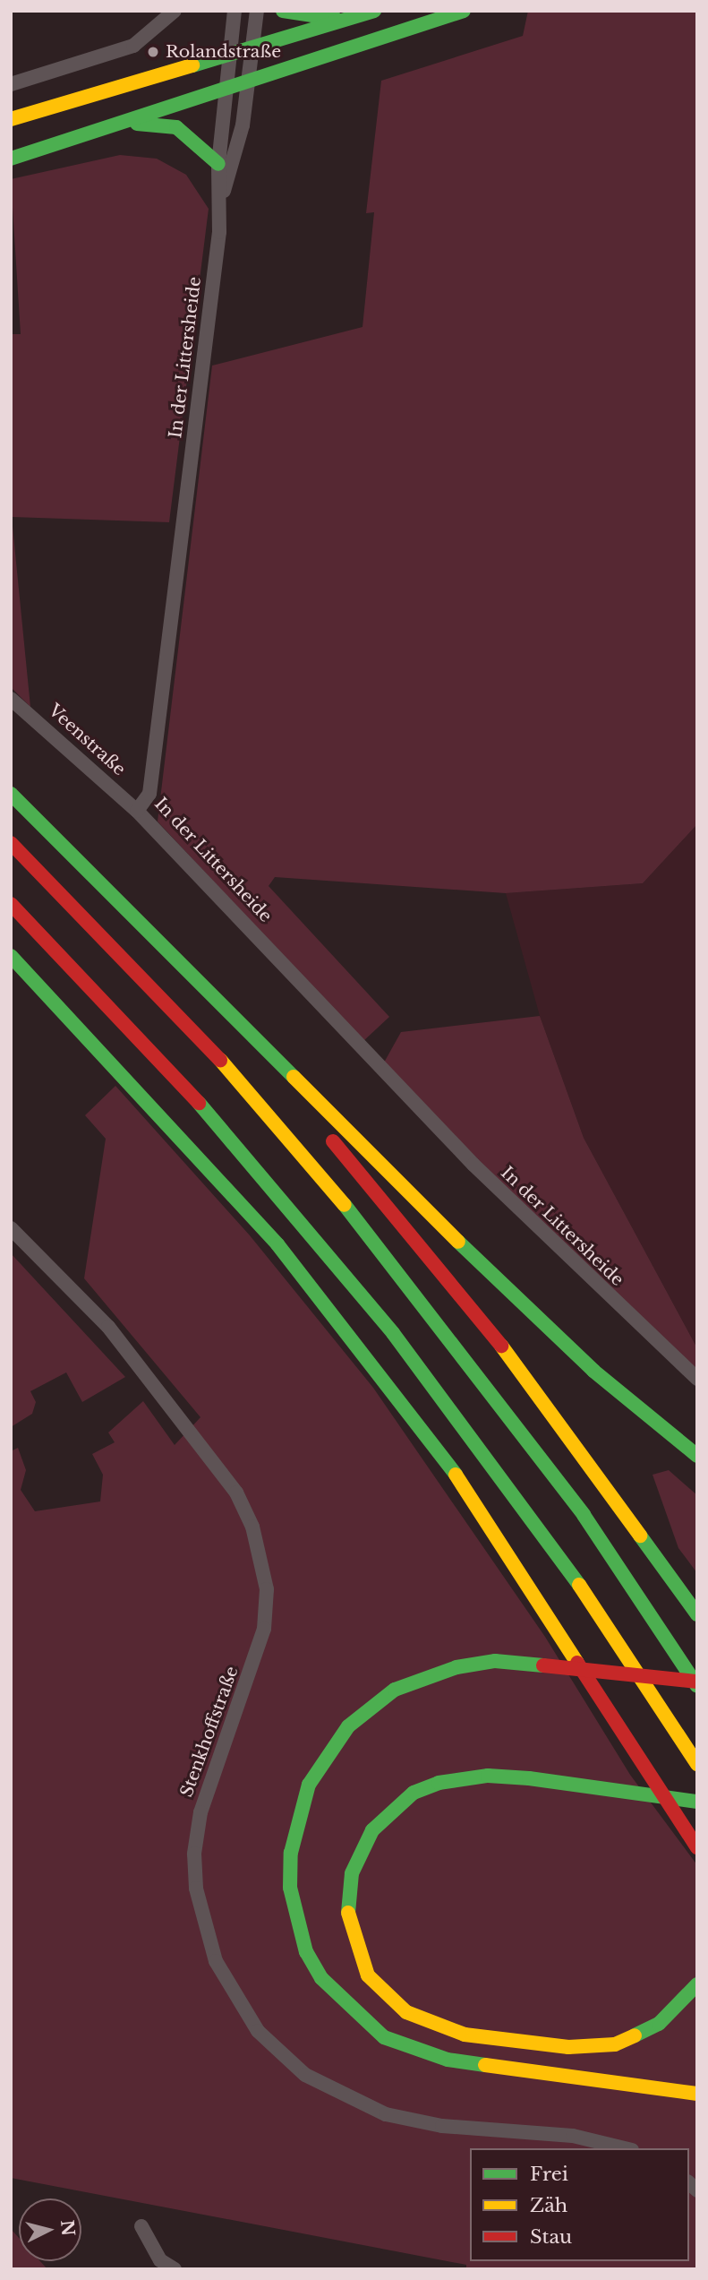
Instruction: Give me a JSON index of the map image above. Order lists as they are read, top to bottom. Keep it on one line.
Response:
{"streets":{"street":["In der Littersheide","Veenstraße","Stenkhoffstraße"]},"crossings":[["In der Littersheide","Veenstraße"]],"places":["Rolandstraße"],"legend":["Frei","Zäh","Stau"],"north":"right"}
